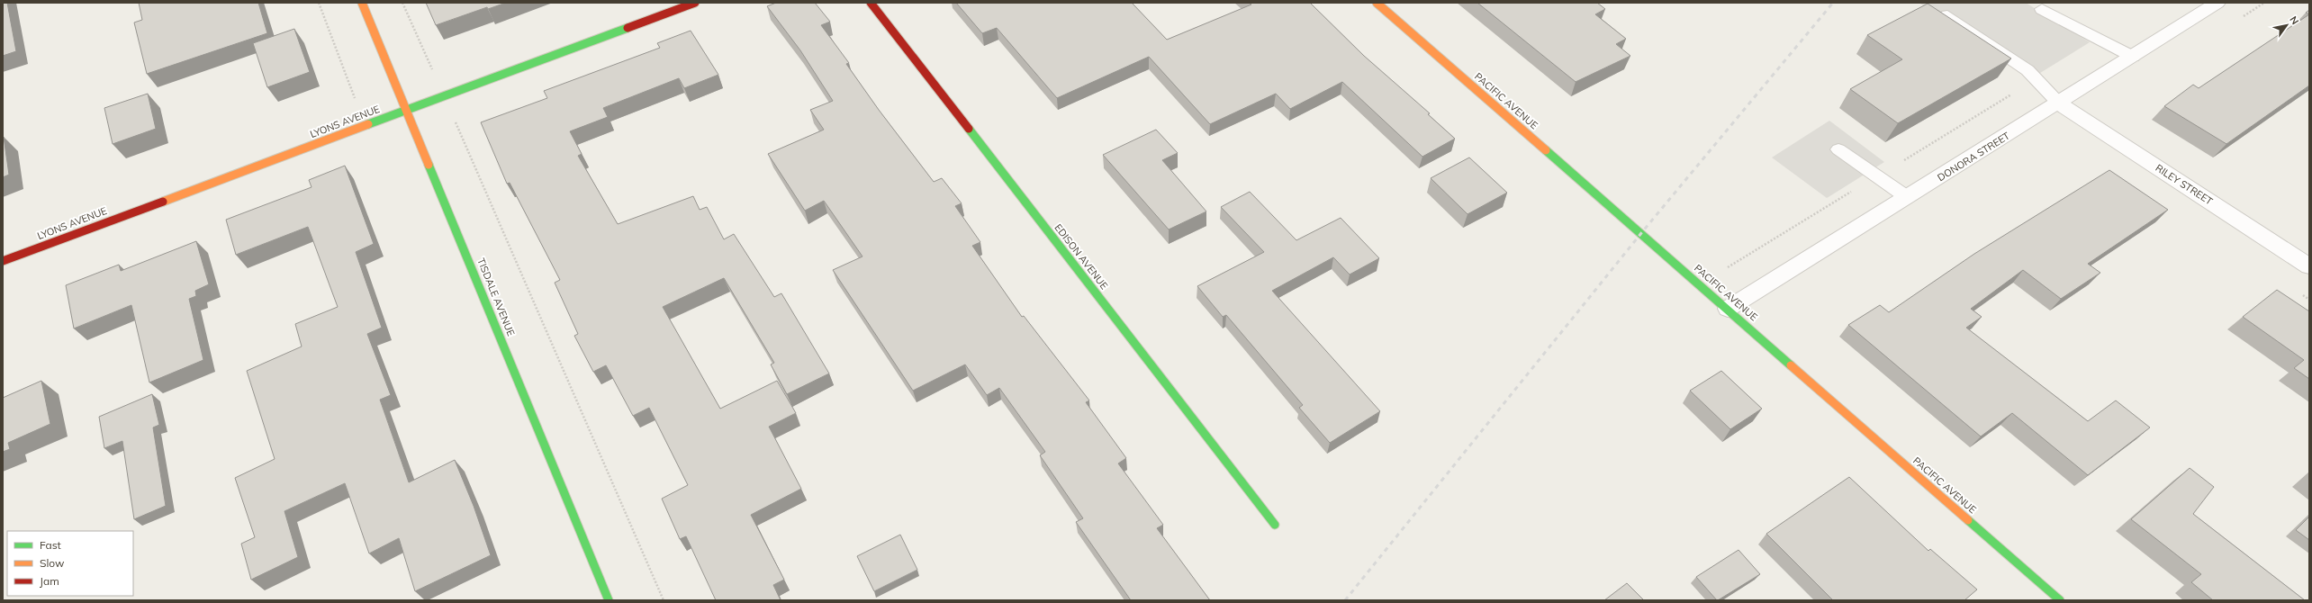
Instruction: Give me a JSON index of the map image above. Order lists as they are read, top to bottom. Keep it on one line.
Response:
{"streets":{"street":["PACIFIC AVENUE","LYONS AVENUE","DONORA STREET","RILEY STREET","EDISON AVENUE","TISDALE AVENUE"]},"crossings":[["PACIFIC AVENUE","DONORA STREET"],["LYONS AVENUE","TISDALE AVENUE"],["DONORA STREET","RILEY STREET"]],"legend":["Fast","Slow","Jam"],"north":"top right"}
